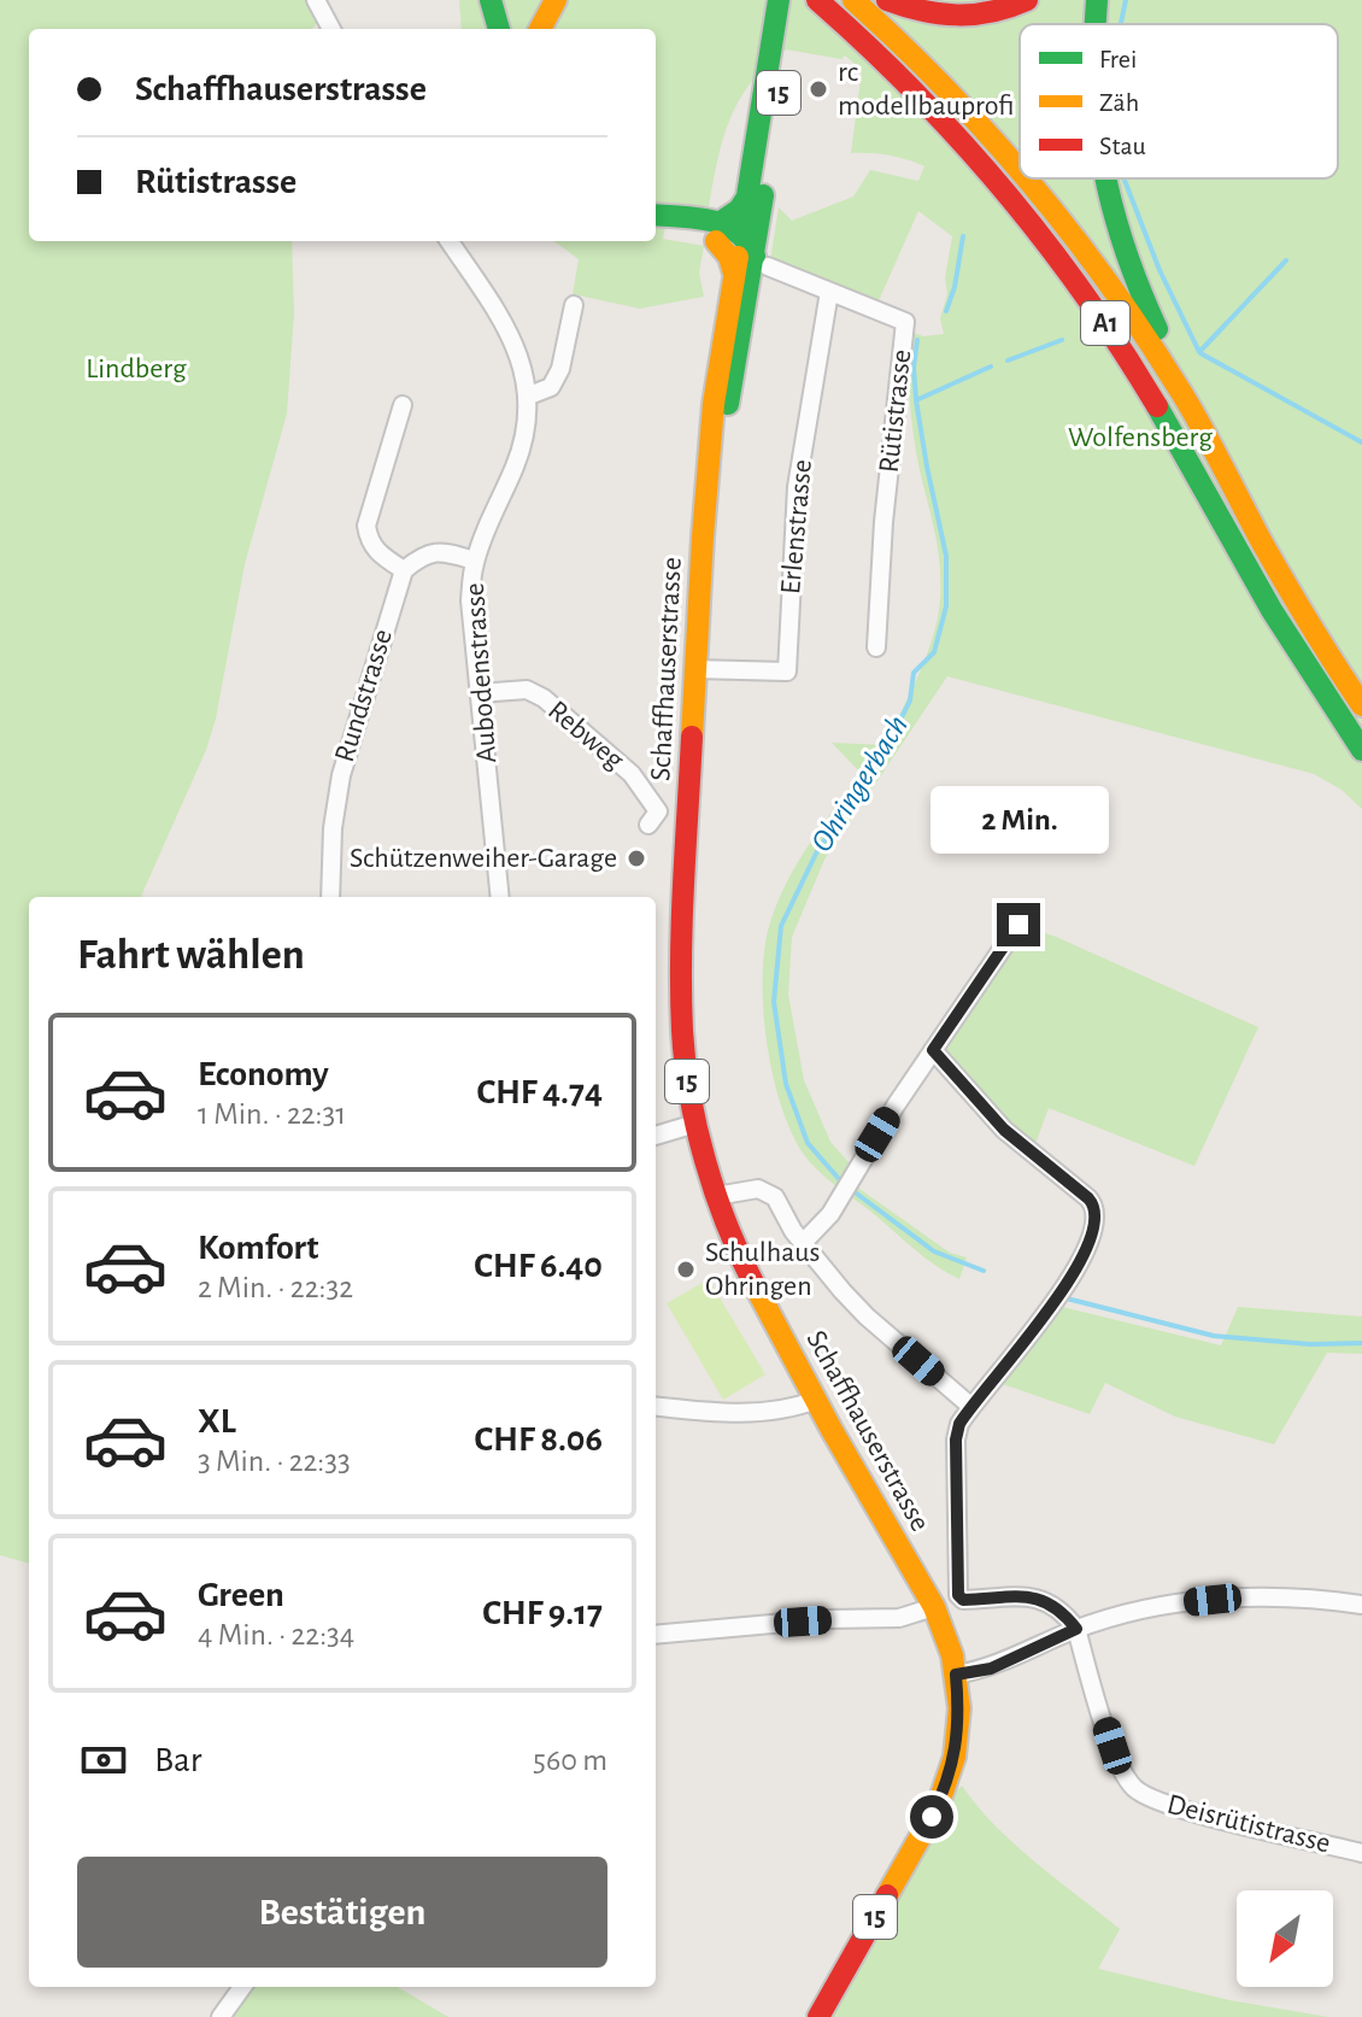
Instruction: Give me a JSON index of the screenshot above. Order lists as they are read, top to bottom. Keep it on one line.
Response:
{"streets":{"main road":["15","A1","Schaffhauserstrasse"],"street":["Rütistrasse","Erlenstrasse","Aubodenstrasse","Rundstrasse","Rebweg","Deisrütistrasse"]},"crossings":[["A1","Schaffhauserstrasse"],["Rütistrasse","Erlenstrasse"],["Rütistrasse","Schaffhauserstrasse"],["Erlenstrasse","Schaffhauserstrasse"],["Aubodenstrasse","Rebweg"]],"water":["Ohringerbach"],"parks":["Lindberg","Wolfensberg"],"places":["rc modellbauprofi","Schützenweiher-Garage","Schulhaus Ohringen"],"legend":["Frei","Zäh","Stau"],"north":"bottom left","page":{"banner":["Schaffhauserstrasse","Rütistrasse"],"bubble":"2 Min.","heading":"Fahrt wählen","list":[{"name":"Economy","note":"1 Min. · 22:31","value":"CHF 4.74"},{"name":"Komfort","note":"2 Min. · 22:32","value":"CHF 6.40"},{"name":"XL","note":"3 Min. · 22:33","value":"CHF 8.06"},{"name":"Green","note":"4 Min. · 22:34","value":"CHF 9.17"}],"pay":["Bar","560 m"],"buttons":"Bestätigen"}}
